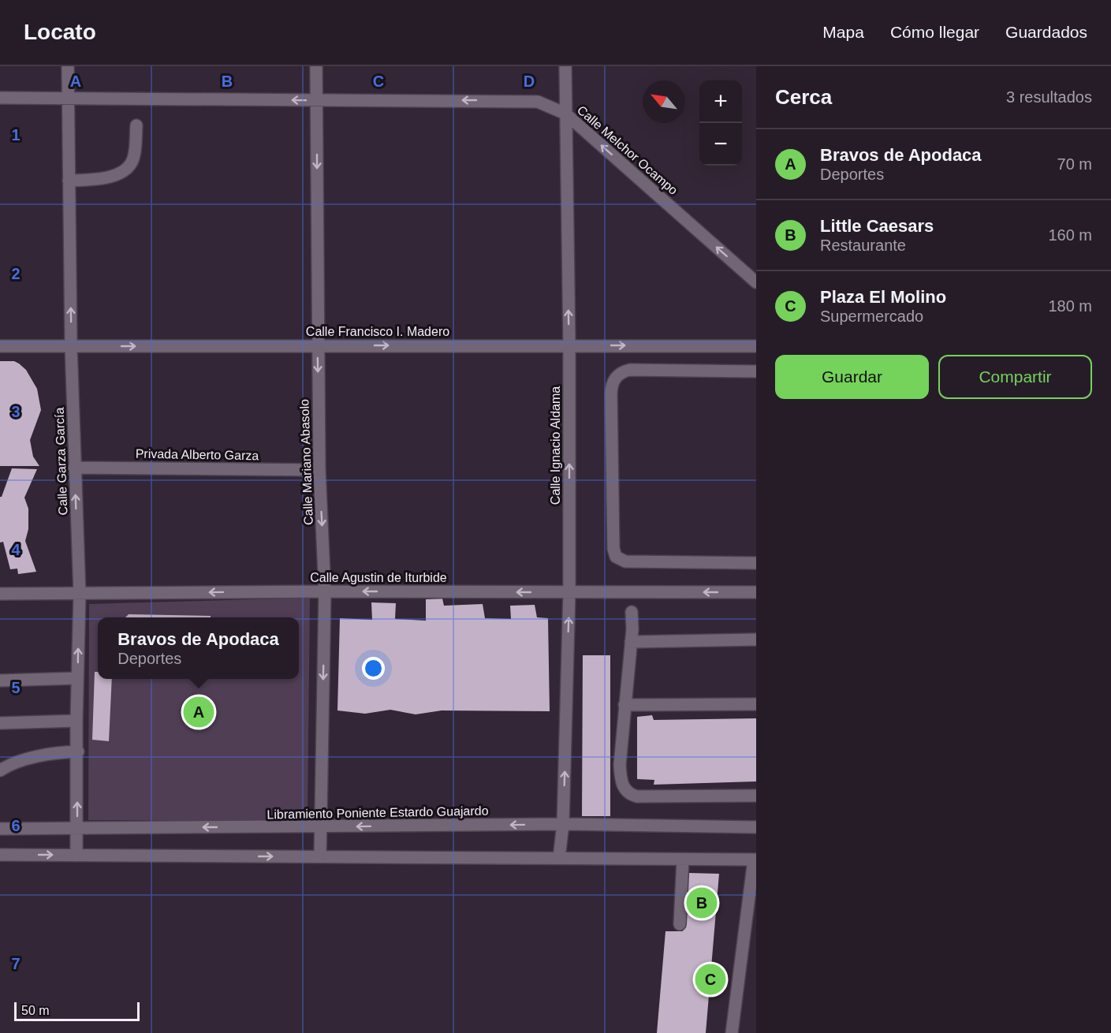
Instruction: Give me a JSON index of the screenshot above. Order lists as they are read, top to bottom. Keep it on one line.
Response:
{"streets":{"street":["Calle Melchor Ocampo","Calle Francisco I. Madero","Calle Ignacio Aldama","Privada Alberto Garza","Calle Garza García","Calle Mariano Abasolo","Calle Agustin de Iturbide","Libramiento Poniente Estardo Guajardo"]},"crossings":[["Calle Melchor Ocampo","Calle Ignacio Aldama"],["Calle Melchor Ocampo","Calle Garza García"],["Calle Melchor Ocampo","Calle Mariano Abasolo"],["Calle Francisco I. Madero","Calle Ignacio Aldama"],["Calle Francisco I. Madero","Calle Garza García"],["Calle Francisco I. Madero","Calle Mariano Abasolo"],["Calle Ignacio Aldama","Calle Agustin de Iturbide"],["Calle Ignacio Aldama","Libramiento Poniente Estardo Guajardo"],["Privada Alberto Garza","Calle Garza García"],["Privada Alberto Garza","Calle Mariano Abasolo"],["Calle Garza García","Calle Agustin de Iturbide"],["Calle Garza García","Libramiento Poniente Estardo Guajardo"],["Calle Mariano Abasolo","Calle Agustin de Iturbide"],["Calle Mariano Abasolo","Libramiento Poniente Estardo Guajardo"]],"one_way":["Calle Melchor Ocampo","Calle Francisco I. Madero","Calle Ignacio Aldama","Calle Garza García","Calle Mariano Abasolo","Calle Agustin de Iturbide"],"scale_bar":"50 m","north":"top left","page":{"header":"Locato","nav":["Mapa","Cómo llegar","Guardados"],"heading":["Cerca","3 resultados"],"map_buttons":["+","−"],"list":[{"mark":"A","name":"Bravos de Apodaca","note":"Deportes","value":"70 m"},{"mark":"B","name":"Little Caesars","note":"Restaurante","value":"160 m"},{"mark":"C","name":"Plaza El Molino","note":"Supermercado","value":"180 m"}],"buttons":["Guardar","Compartir"],"popup":["Bravos de Apodaca","Deportes"],"pins":["A","B","C"],"scale":"50 m"},"grid":{"columns":["A","B","C","D"],"rows":["1","2","3","4","5","6","7"]}}
